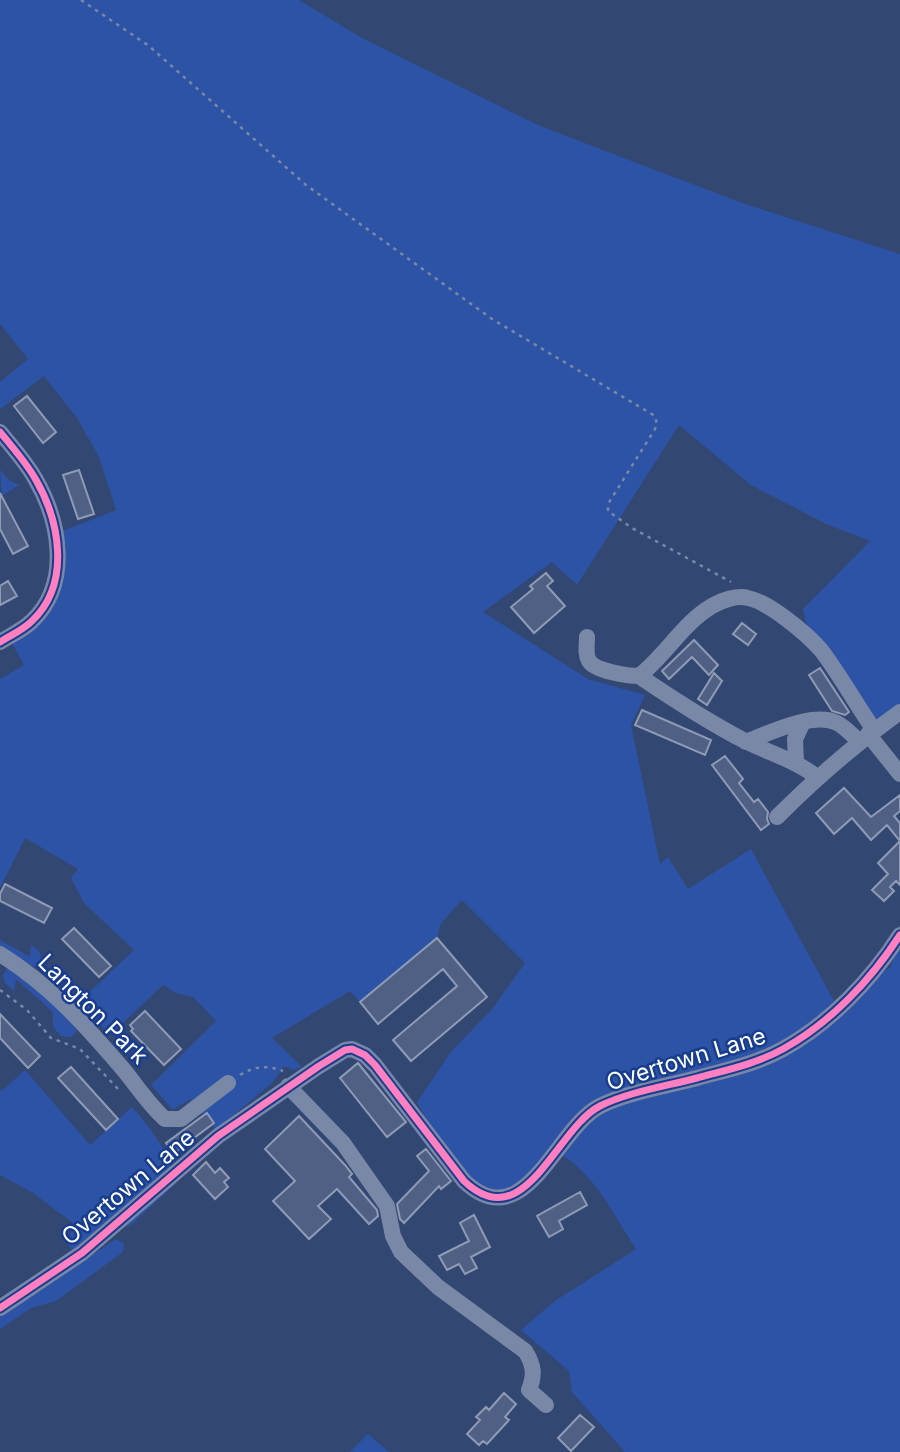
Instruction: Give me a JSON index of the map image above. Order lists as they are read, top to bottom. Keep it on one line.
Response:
{"streets":{"street":["Langton Park","Overtown Lane"]}}
